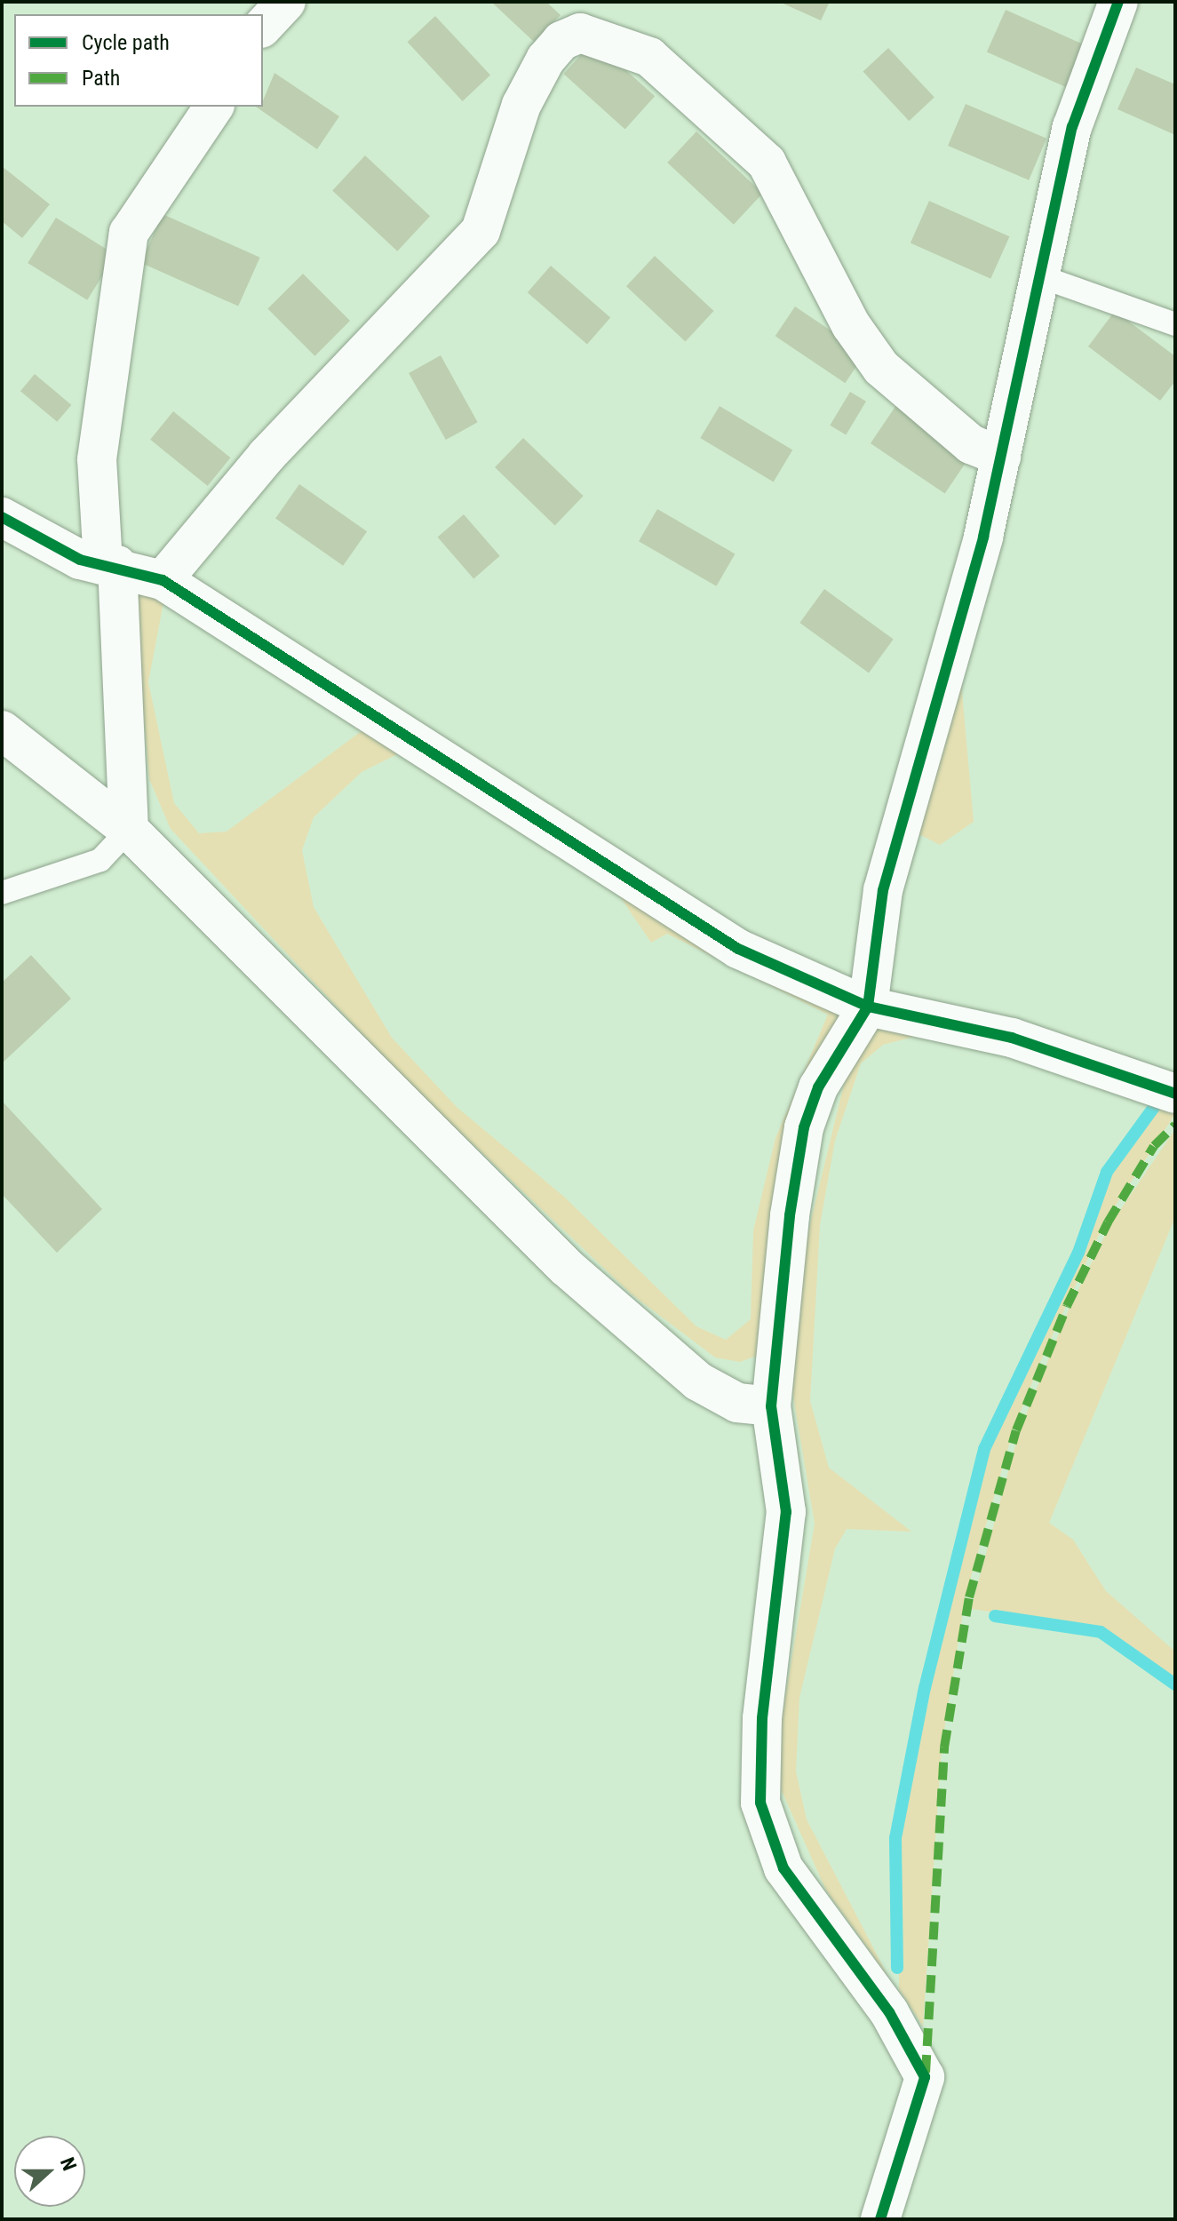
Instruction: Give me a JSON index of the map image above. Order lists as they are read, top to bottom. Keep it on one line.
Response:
{"legend":["Cycle path","Path"],"north":"right"}
